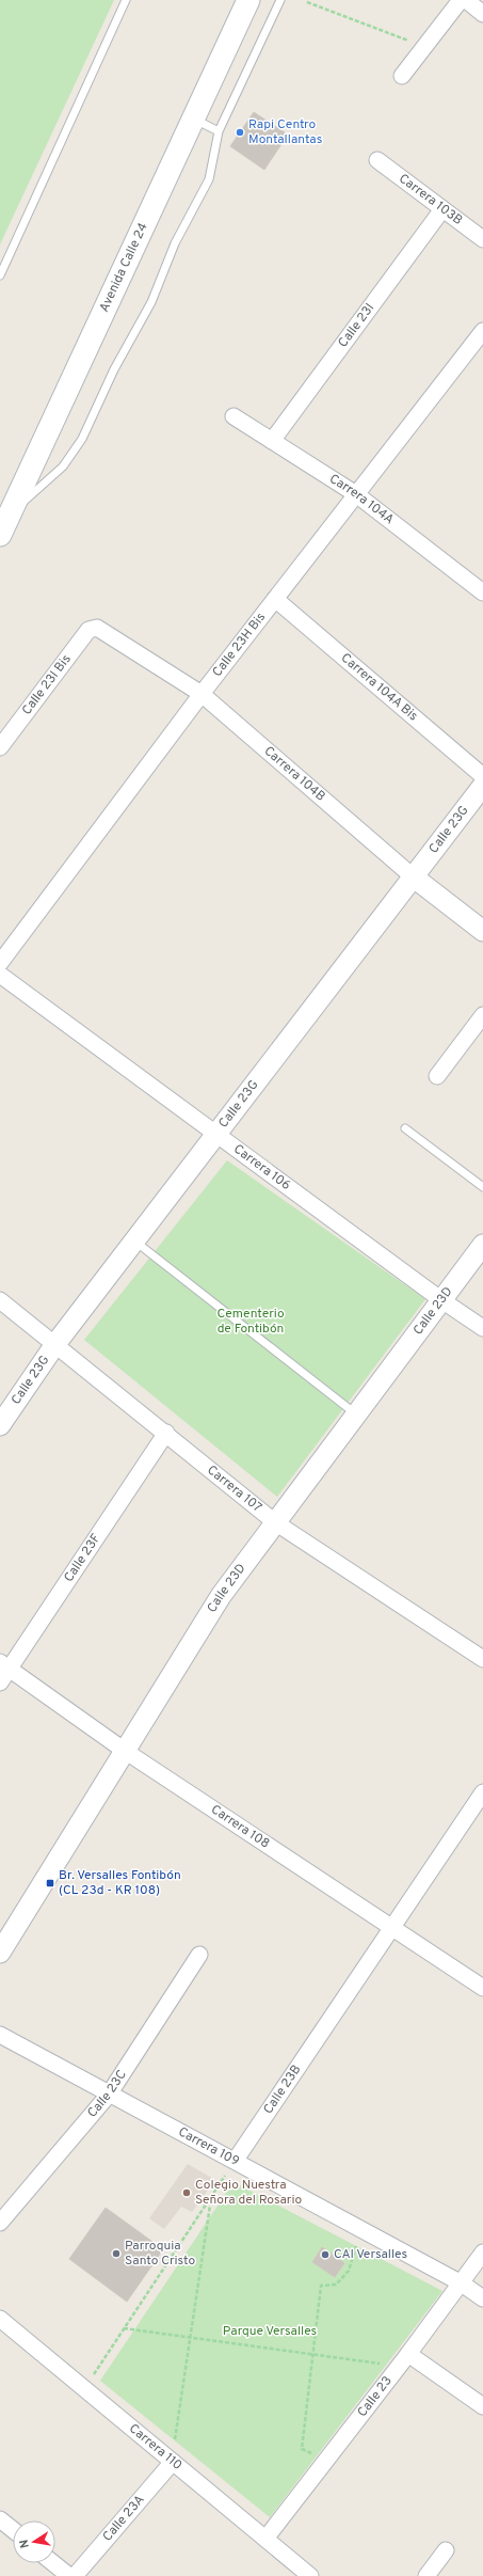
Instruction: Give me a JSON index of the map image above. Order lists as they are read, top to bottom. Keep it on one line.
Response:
{"streets":{"main road":["Avenida Calle 24"],"street":["Carrera 103B","Calle 23I","Carrera 104A","Calle 23H Bis","Calle 23I Bis","Carrera 104A Bis","Carrera 104B","Calle 23G","Carrera 106","Calle 23D","Carrera 107","Calle 23F","Carrera 108","Calle 23B","Calle 23C","Carrera 109","Calle 23","Carrera 110","Calle 23A"]},"crossings":[["Carrera 103B","Calle 23I"],["Calle 23I","Carrera 104A"],["Carrera 104A","Calle 23H Bis"],["Calle 23H Bis","Carrera 104A Bis"],["Calle 23H Bis","Carrera 104B"],["Calle 23I Bis","Carrera 104B"],["Carrera 104B","Calle 23G"],["Calle 23G","Carrera 106"],["Calle 23G","Carrera 107"],["Carrera 106","Calle 23D"],["Calle 23D","Carrera 107"],["Calle 23D","Carrera 108"],["Carrera 107","Calle 23F"],["Calle 23F","Carrera 108"],["Carrera 108","Calle 23B"],["Calle 23B","Carrera 109"],["Calle 23C","Carrera 109"],["Carrera 109","Calle 23"],["Calle 23","Carrera 110"],["Carrera 110","Calle 23A"]],"parks":["Cementerio de Fontibón","Parque Versalles"],"places":{"other":["Rapi Centro Montallantas","Colegio Nuestra Señora del Rosario","Parroquia Santo Cristo","CAI Versalles"],"transit":["Br. Versalles Fontibón (CL 23d - KR 108)"]},"north":"left"}
